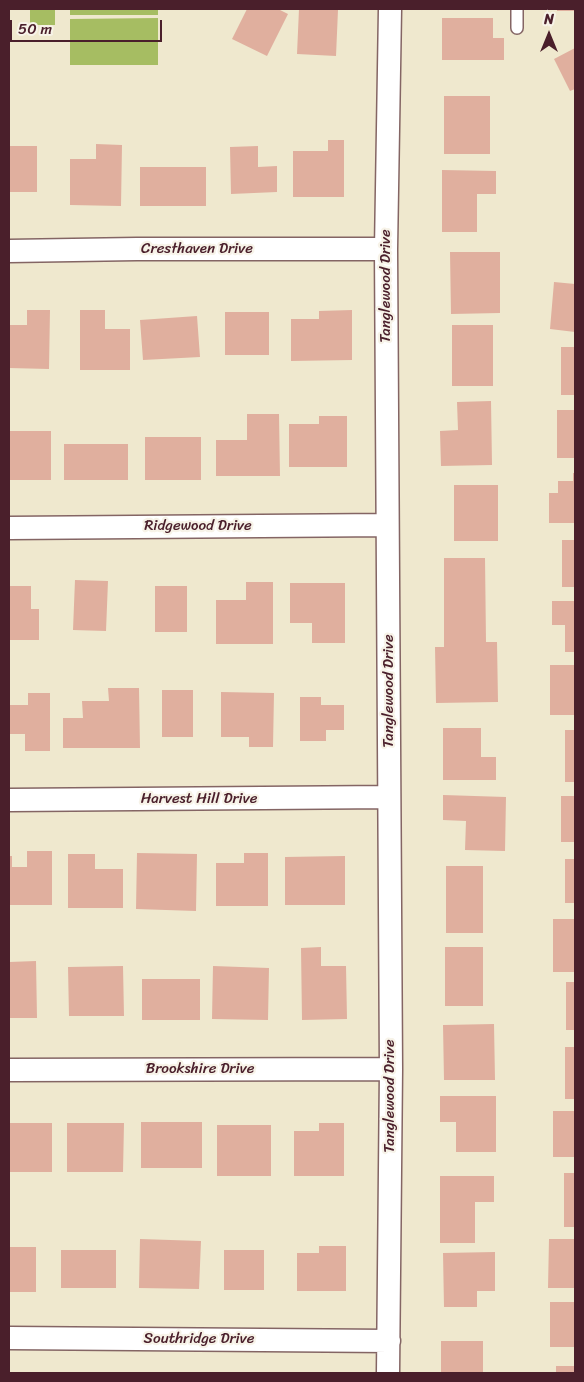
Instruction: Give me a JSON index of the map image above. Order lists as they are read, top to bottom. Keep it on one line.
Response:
{"streets":{"street":["Cresthaven Drive","Tanglewood Drive","Ridgewood Drive","Harvest Hill Drive","Brookshire Drive","Southridge Drive"]},"crossings":[["Cresthaven Drive","Tanglewood Drive"],["Tanglewood Drive","Ridgewood Drive"],["Tanglewood Drive","Harvest Hill Drive"],["Tanglewood Drive","Brookshire Drive"],["Tanglewood Drive","Southridge Drive"]],"scale_bar":"50 m","north":"top"}
